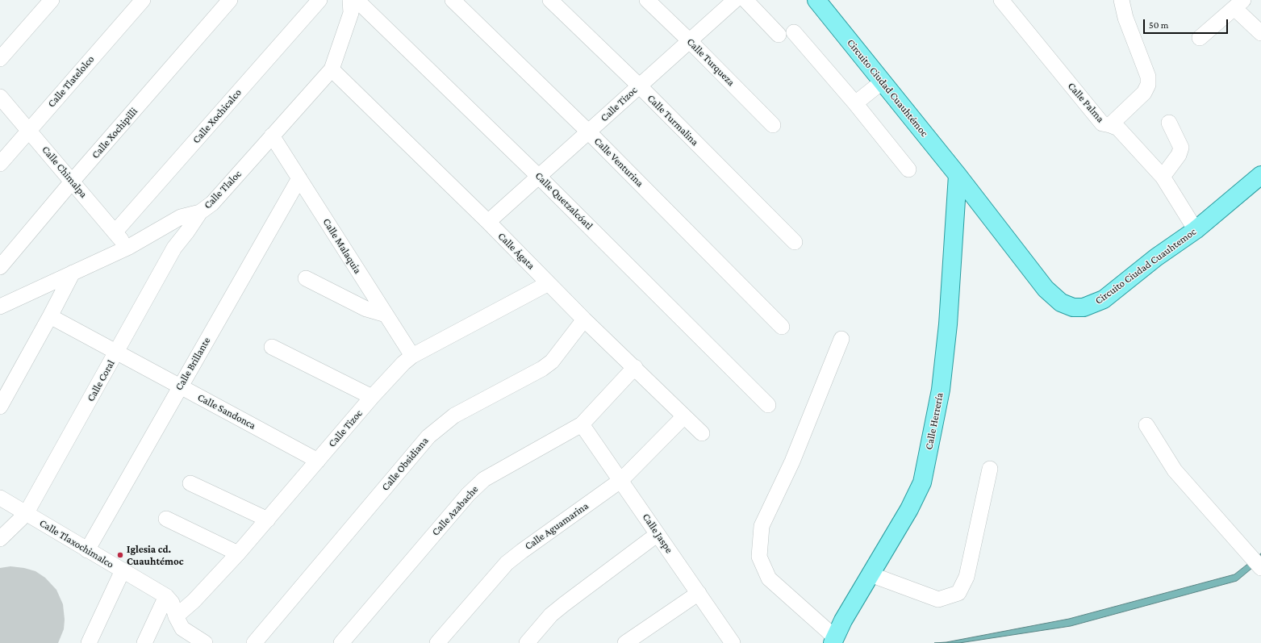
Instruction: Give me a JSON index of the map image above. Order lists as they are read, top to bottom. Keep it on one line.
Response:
{"streets":{"main road":["Circuito Ciudad Cuauhtémoc","Circuito Ciudad Cuauhtemoc","Calle Herrería"],"street":["Calle Turqueza","Calle Tlatelolco","Calle Palma","Calle Tizoc","Calle Xochicalco","Calle Turmalina","Calle Xochipilli","Calle Venturina","Calle Chimalpa","Calle Tlaloc","Calle Quetzalcóatl","Calle Malaquia","Calle Ágata","Calle Brillante","Calle Coral","Calle Sandonca","Calle Obsidiana","Calle Azabache","Calle Aguamarina","Calle Jaspe","Calle Tlaxochimalco"]},"crossings":[["Calle Turqueza","Calle Tizoc"],["Calle Tlatelolco","Calle Chimalpa"],["Circuito Ciudad Cuauhtémoc","Circuito Ciudad Cuauhtemoc"],["Circuito Ciudad Cuauhtémoc","Calle Herrería"],["Calle Palma","Circuito Ciudad Cuauhtemoc"],["Calle Tizoc","Calle Turmalina"],["Calle Tizoc","Calle Venturina"],["Calle Tizoc","Calle Quetzalcóatl"],["Calle Tizoc","Calle Malaquia"],["Calle Tizoc","Calle Ágata"],["Calle Tizoc","Calle Sandonca"],["Calle Tizoc","Calle Tlaxochimalco"],["Calle Xochicalco","Calle Chimalpa"],["Calle Xochipilli","Calle Chimalpa"],["Calle Chimalpa","Calle Tlaloc"],["Calle Tlaloc","Calle Malaquia"],["Calle Tlaloc","Calle Ágata"],["Calle Tlaloc","Calle Coral"],["Calle Malaquia","Calle Brillante"],["Calle Ágata","Calle Obsidiana"],["Calle Ágata","Calle Azabache"],["Calle Ágata","Calle Aguamarina"],["Circuito Ciudad Cuauhtemoc","Calle Herrería"],["Calle Brillante","Calle Sandonca"],["Calle Brillante","Calle Tlaxochimalco"],["Calle Coral","Calle Sandonca"],["Calle Coral","Calle Tlaxochimalco"],["Calle Azabache","Calle Jaspe"],["Calle Aguamarina","Calle Jaspe"]],"places":["Iglesia cd. Cuauhtémoc"],"scale_bar":"50 m"}
